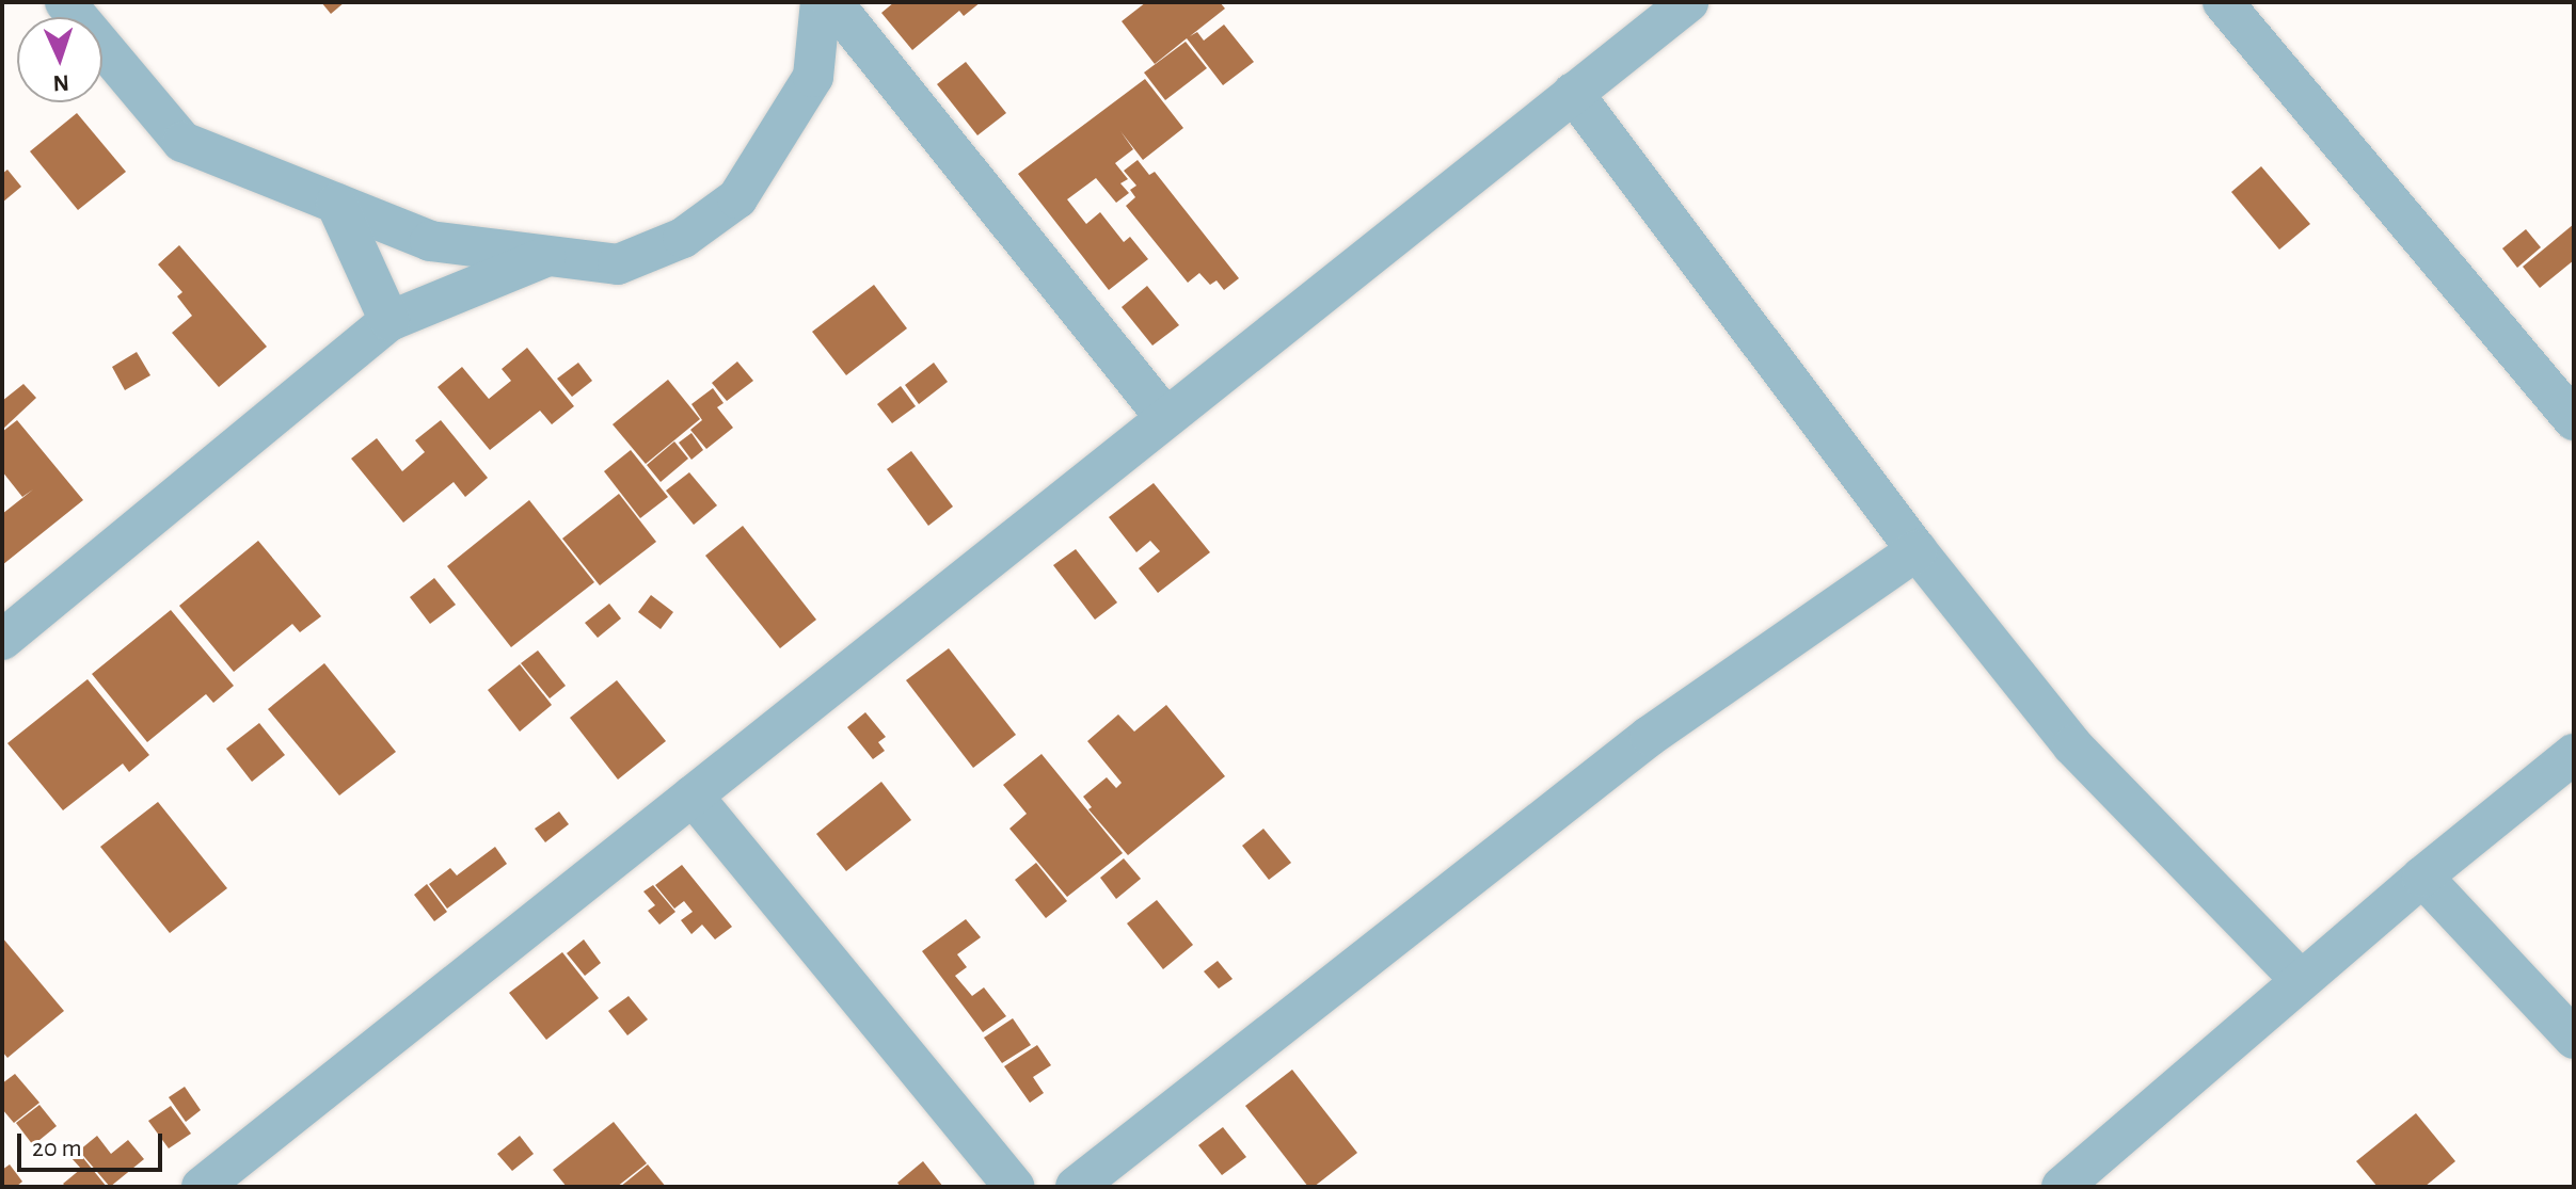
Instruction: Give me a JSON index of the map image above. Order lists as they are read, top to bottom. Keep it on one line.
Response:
{"scale_bar":"20 m","north":"bottom"}
